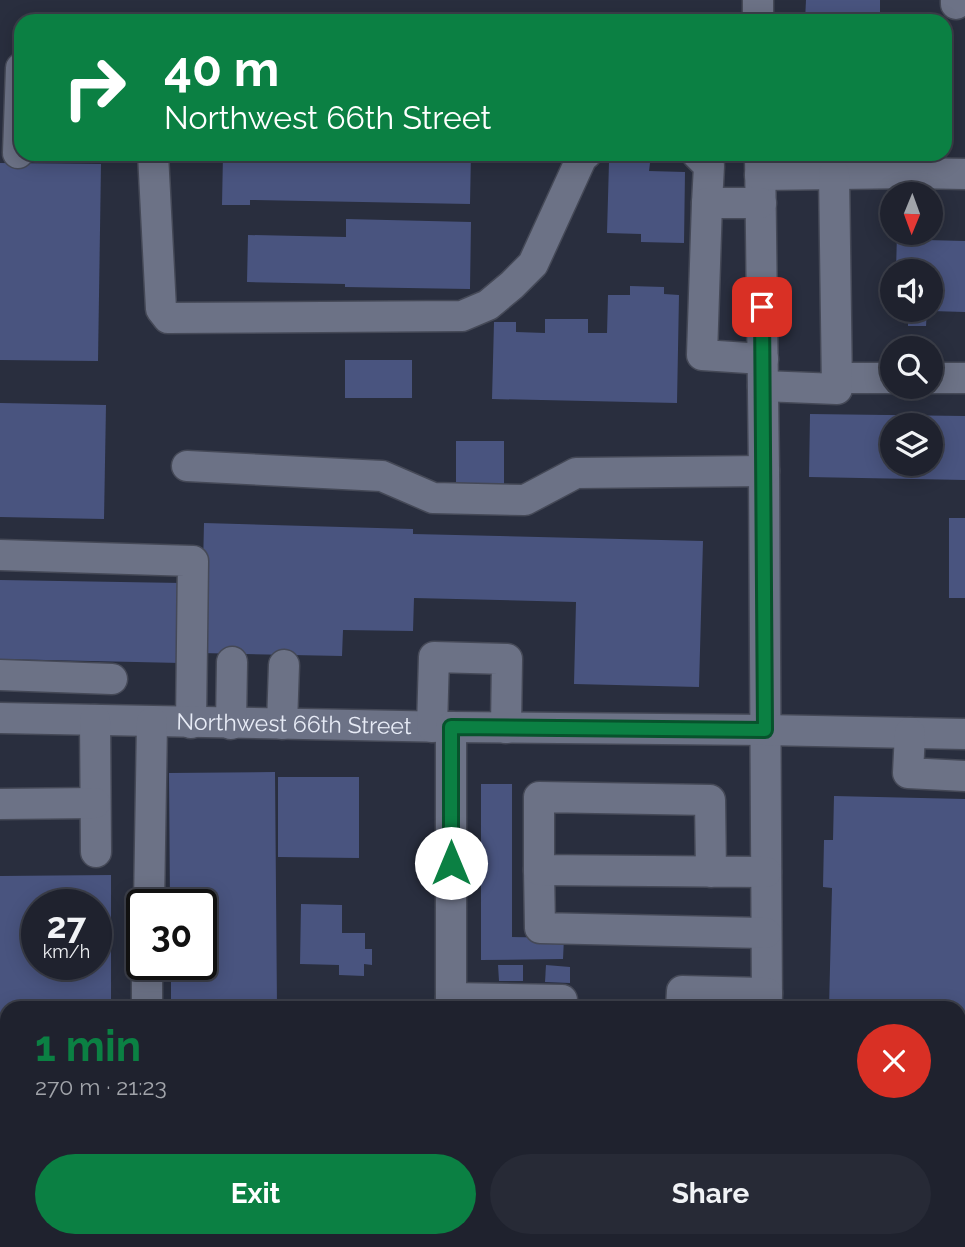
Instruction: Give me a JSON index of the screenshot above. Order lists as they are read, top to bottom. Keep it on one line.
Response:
{"streets":{"street":["Northwest 66th Street"]},"north":"bottom","page":{"turn":["40 m","Northwest 66th Street"],"speed":"27 km/h","limit":"30","heading":["1 min","270 m · 21:23"],"buttons":["Exit","Share"]}}
